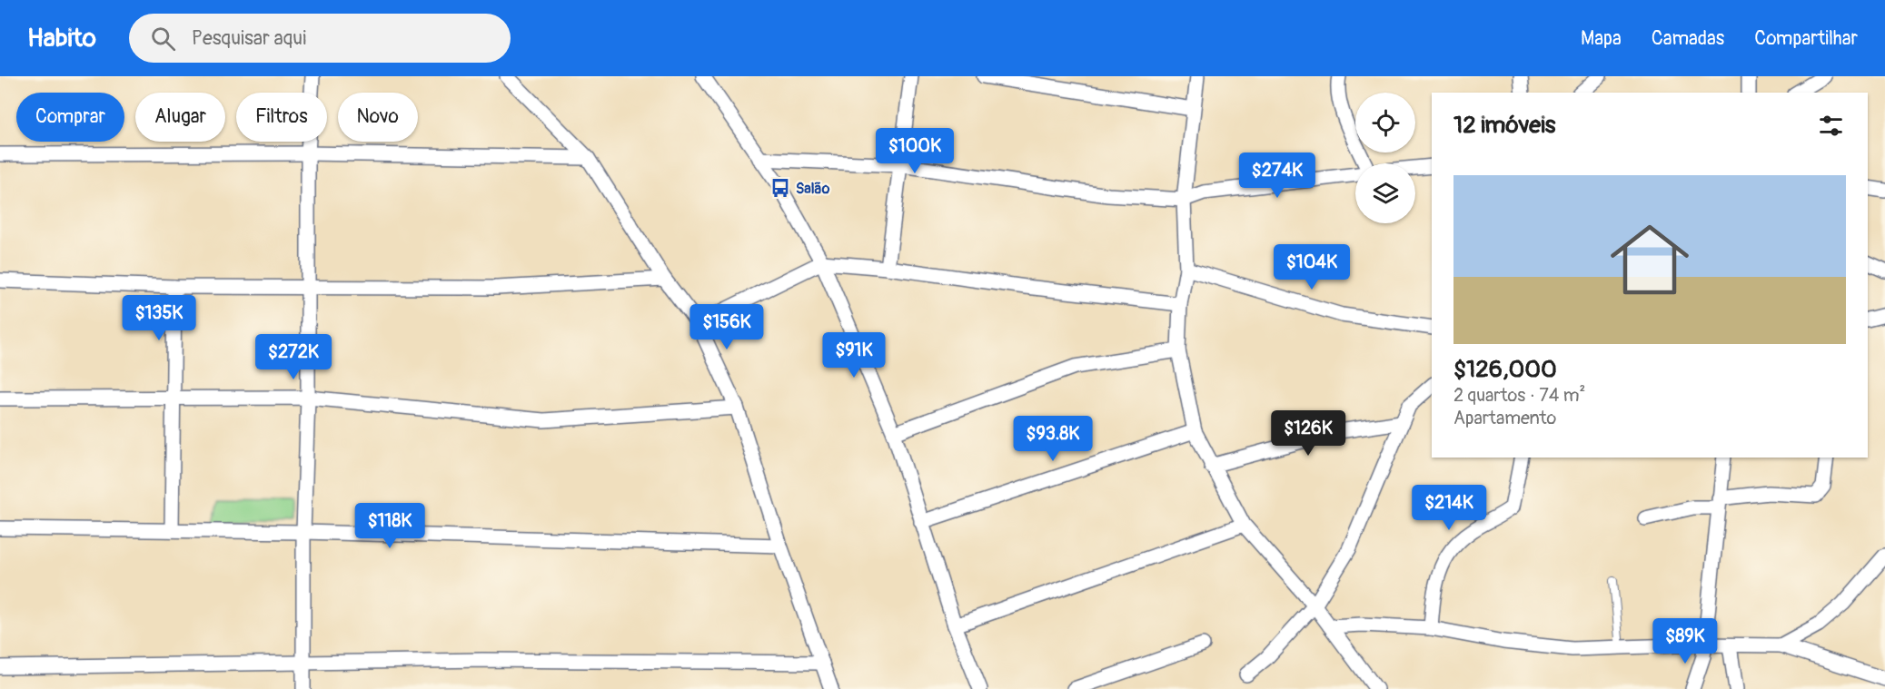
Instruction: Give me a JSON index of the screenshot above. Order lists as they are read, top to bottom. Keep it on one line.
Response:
{"places":{"bus stop":["Salão"]},"page":{"header":"Habito","search":"Pesquisar aqui","nav":["Mapa","Camadas","Compartilhar"],"chip":["Comprar","Alugar","Filtros","Novo"],"heading":"12 imóveis","price":["$100K","$274K","$104K","$135K","$156K","$91K","$272K","$126K","$93.8K","$214K","$118K","$89K"],"list":[{"name":"$126,000","note":"2 quartos · 74 m² · Apartamento"}]}}
